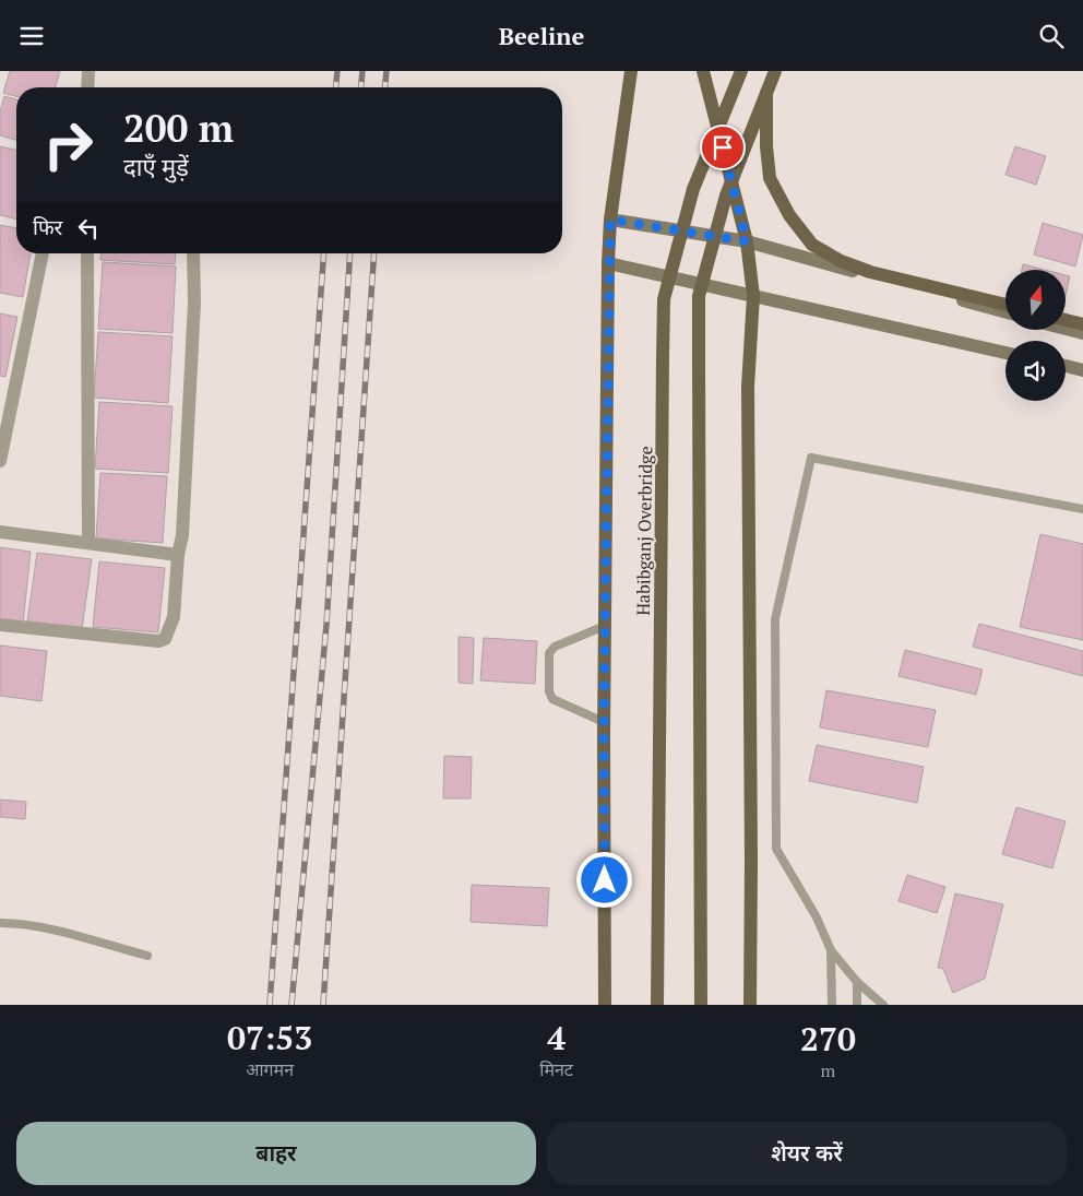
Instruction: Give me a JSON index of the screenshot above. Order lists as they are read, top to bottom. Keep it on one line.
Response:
{"streets":{"main road":["Habibganj Overbridge"]},"north":"top","page":{"header":"Beeline","turn":["200 m","दाएँ मुड़ें"],"then":"फिर","eta":["07:53","आगमन","4","मिनट","270","m"],"buttons":["बाहर","शेयर करें"]}}
